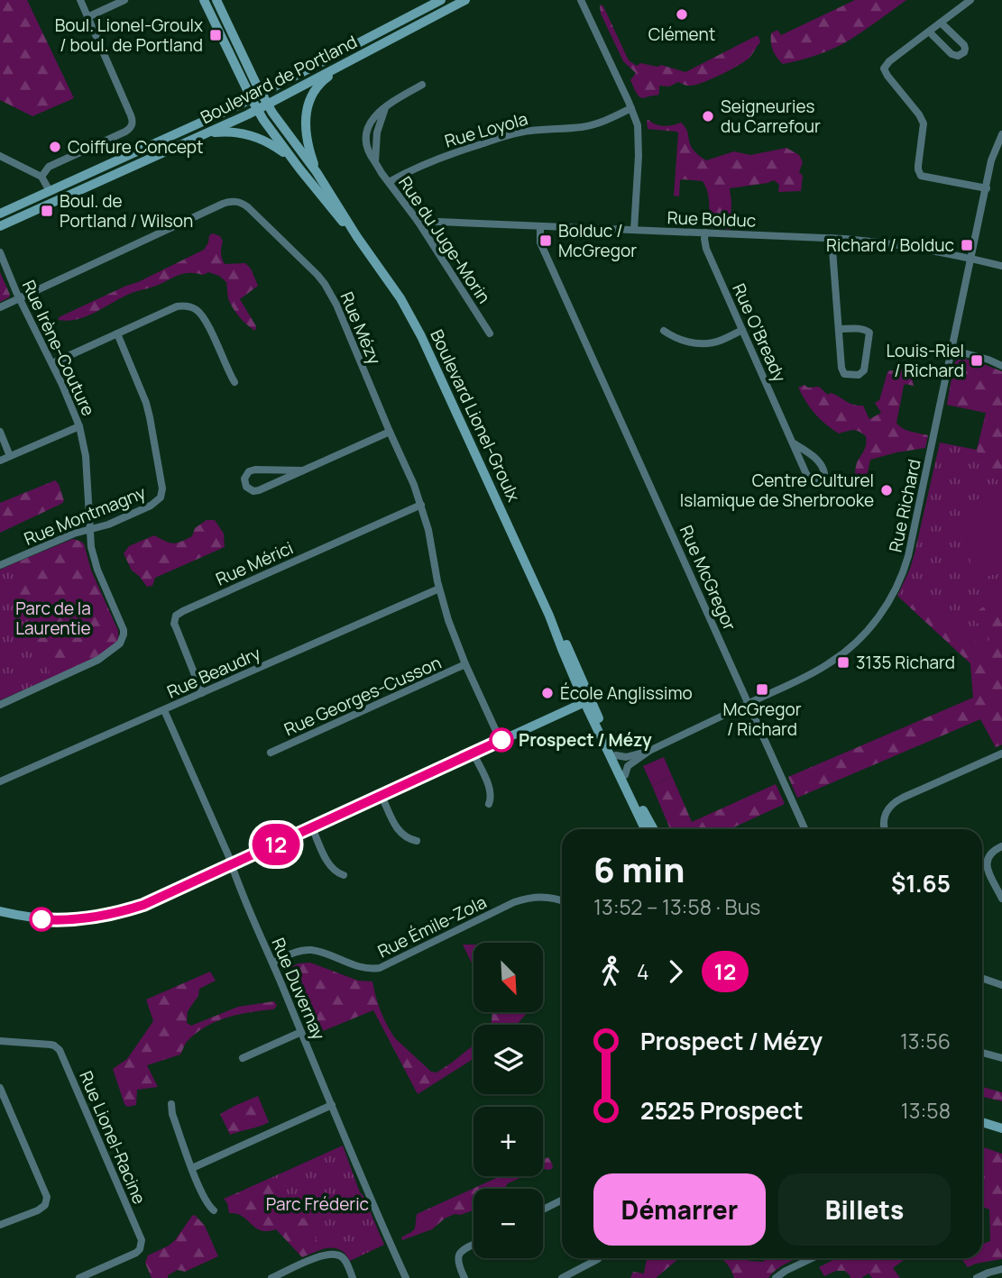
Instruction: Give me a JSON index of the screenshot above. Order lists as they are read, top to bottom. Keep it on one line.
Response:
{"streets":{"main road":["Boulevard de Portland","Boulevard Lionel-Groulx"],"street":["Rue Loyola","Rue Bolduc","Rue du Juge-Morin","Rue Mézy","Rue O'Bready","Rue Irène-Couture","Rue Richard","Rue Montmagny","Rue Mérici","Rue McGregor","Rue Beaudry","Rue Georges-Cusson","Rue Émile-Zola","Rue Duvernay","Rue Lionel-Racine"]},"crossings":[["Boulevard de Portland","Boulevard Lionel-Groulx"],["Rue Loyola","Rue du Juge-Morin"],["Rue Bolduc","Rue du Juge-Morin"],["Rue Bolduc","Rue O'Bready"],["Rue Bolduc","Rue Richard"],["Rue Bolduc","Rue McGregor"],["Rue Mézy","Rue Irène-Couture"],["Rue Mézy","Rue Mérici"],["Rue Mézy","Rue Beaudry"],["Rue Mézy","Rue Georges-Cusson"],["Rue Irène-Couture","Rue Montmagny"],["Boulevard Lionel-Groulx","Rue Richard"],["Rue Richard","Rue McGregor"],["Rue Mérici","Rue Beaudry"],["Rue Beaudry","Rue Duvernay"],["Rue Émile-Zola","Rue Duvernay"]],"parks":["Parc de la Laurentie","Parc Fréderic"],"places":{"other":["Clément","Seigneuries du Carrefour","Coiffure Concept","Centre Culturel Islamique de Sherbrooke","École Anglissimo","Prospect / Mézy"],"transit":["Boul. Lionel-Groulx / boul. de Portland","Boul. de Portland / Wilson","Bolduc / McGregor","Richard / Bolduc","Louis-Riel / Richard","3135 Richard","McGregor / Richard"]},"lines":["bus line 12"],"north":"bottom right","page":{"on_map":"12","heading":["6 min","13:52 – 13:58 · Bus","$1.65"],"legs":["4","12"],"map_buttons":["+","−"],"list":[{"name":"Prospect / Mézy","value":"13:56"},{"name":"2525 Prospect","value":"13:58"}],"buttons":["Démarrer","Billets"]}}
